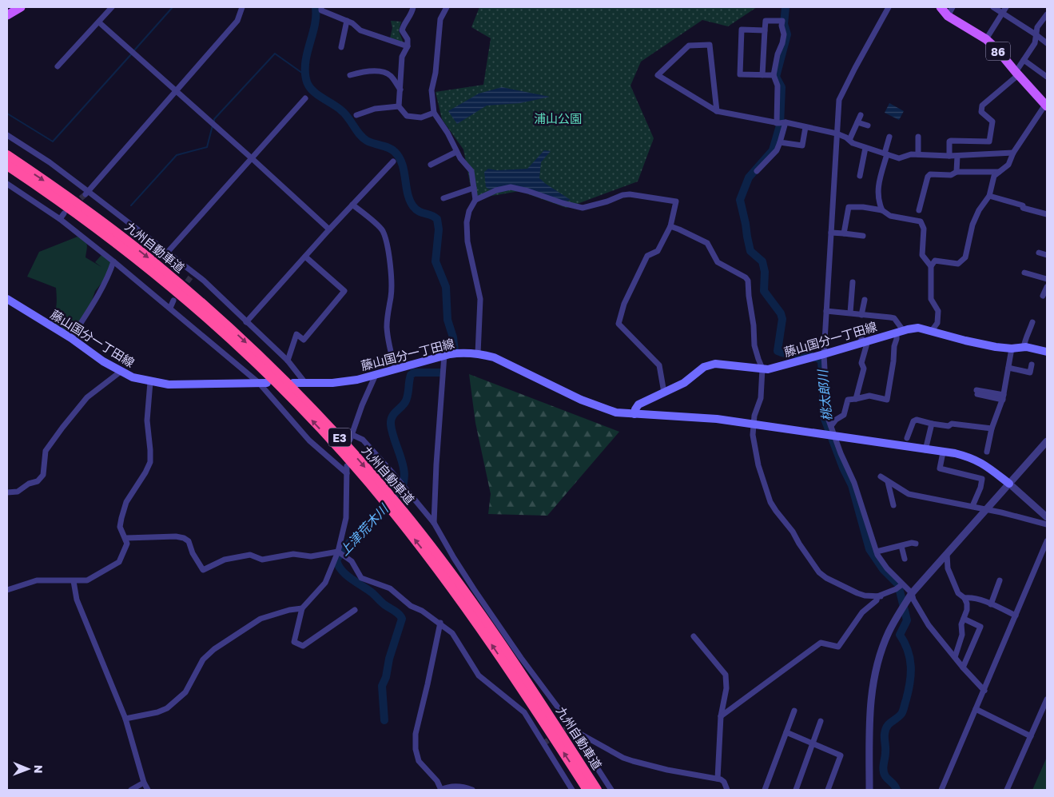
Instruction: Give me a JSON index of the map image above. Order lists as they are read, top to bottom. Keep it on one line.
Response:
{"streets":{"highway":["九州自動車道","E3"],"main road":["86","藤山国分一丁田線"]},"water":["桃太郎川","上津荒木川"],"parks":["浦山公園"],"north":"right"}
